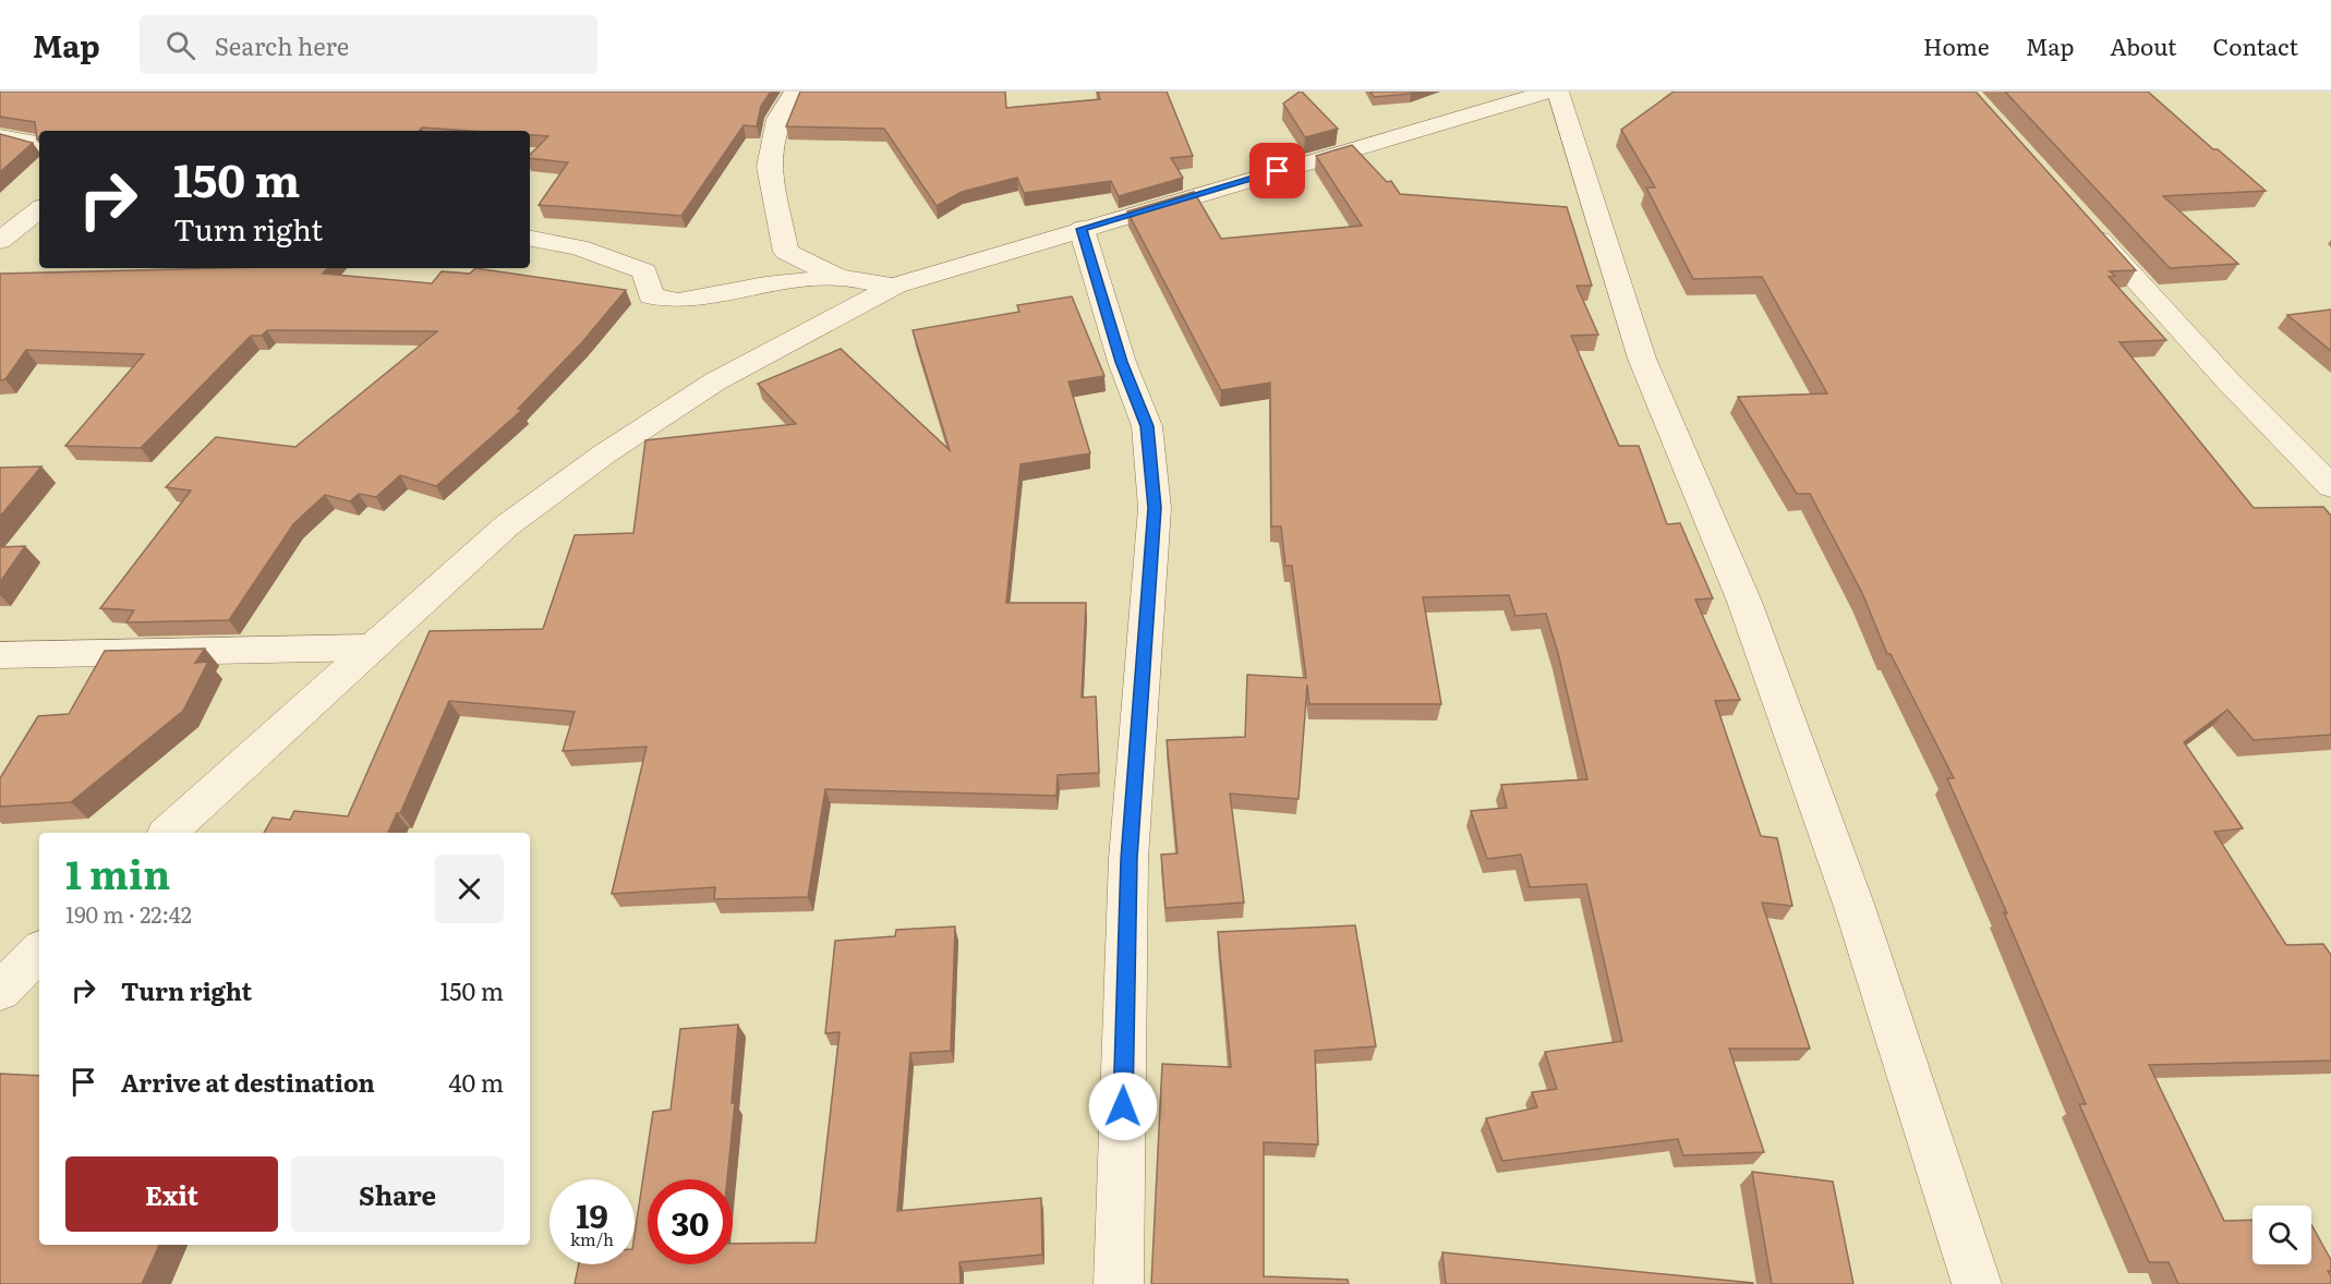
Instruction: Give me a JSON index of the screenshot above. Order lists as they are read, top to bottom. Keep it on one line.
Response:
{"page":{"header":"Map","search":"Search here","nav":["Home","Map","About","Contact"],"turn":["150 m","Turn right"],"heading":["1 min","190 m · 22:42"],"list":[{"name":"Turn right","value":"150 m"},{"name":"Arrive at destination","value":"40 m"}],"buttons":["Exit","Share"],"speed":"19 km/h","limit":"30"}}
